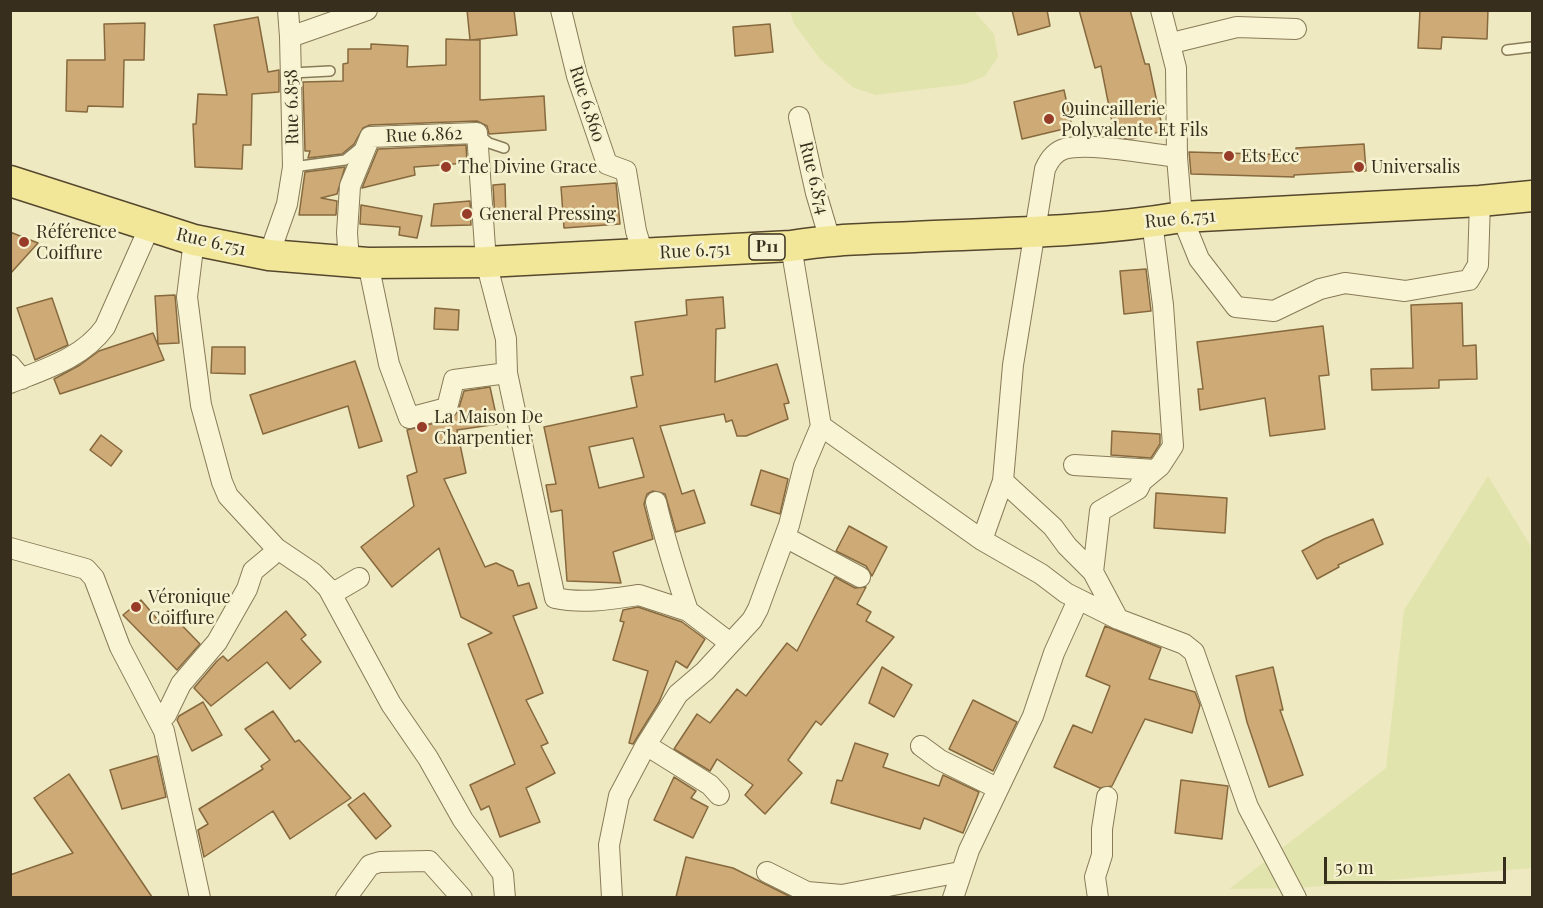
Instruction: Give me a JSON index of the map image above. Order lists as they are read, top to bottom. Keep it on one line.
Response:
{"streets":{"main road":["Rue 6.751","P11"],"street":["Rue 6.860","Rue 6.858","Rue 6.862","Rue 6.874"]},"crossings":[["Rue 6.860","Rue 6.751"],["Rue 6.858","Rue 6.751"],["Rue 6.862","Rue 6.751"],["Rue 6.874","Rue 6.751"]],"places":["Quincaillerie Polyvalente Et Fils","Ets Ecc","The Divine Grace","Universalis","General Pressing","Référence Coiffure","La Maison De Charpentier","Véronique Coiffure"],"scale_bar":"50 m"}
